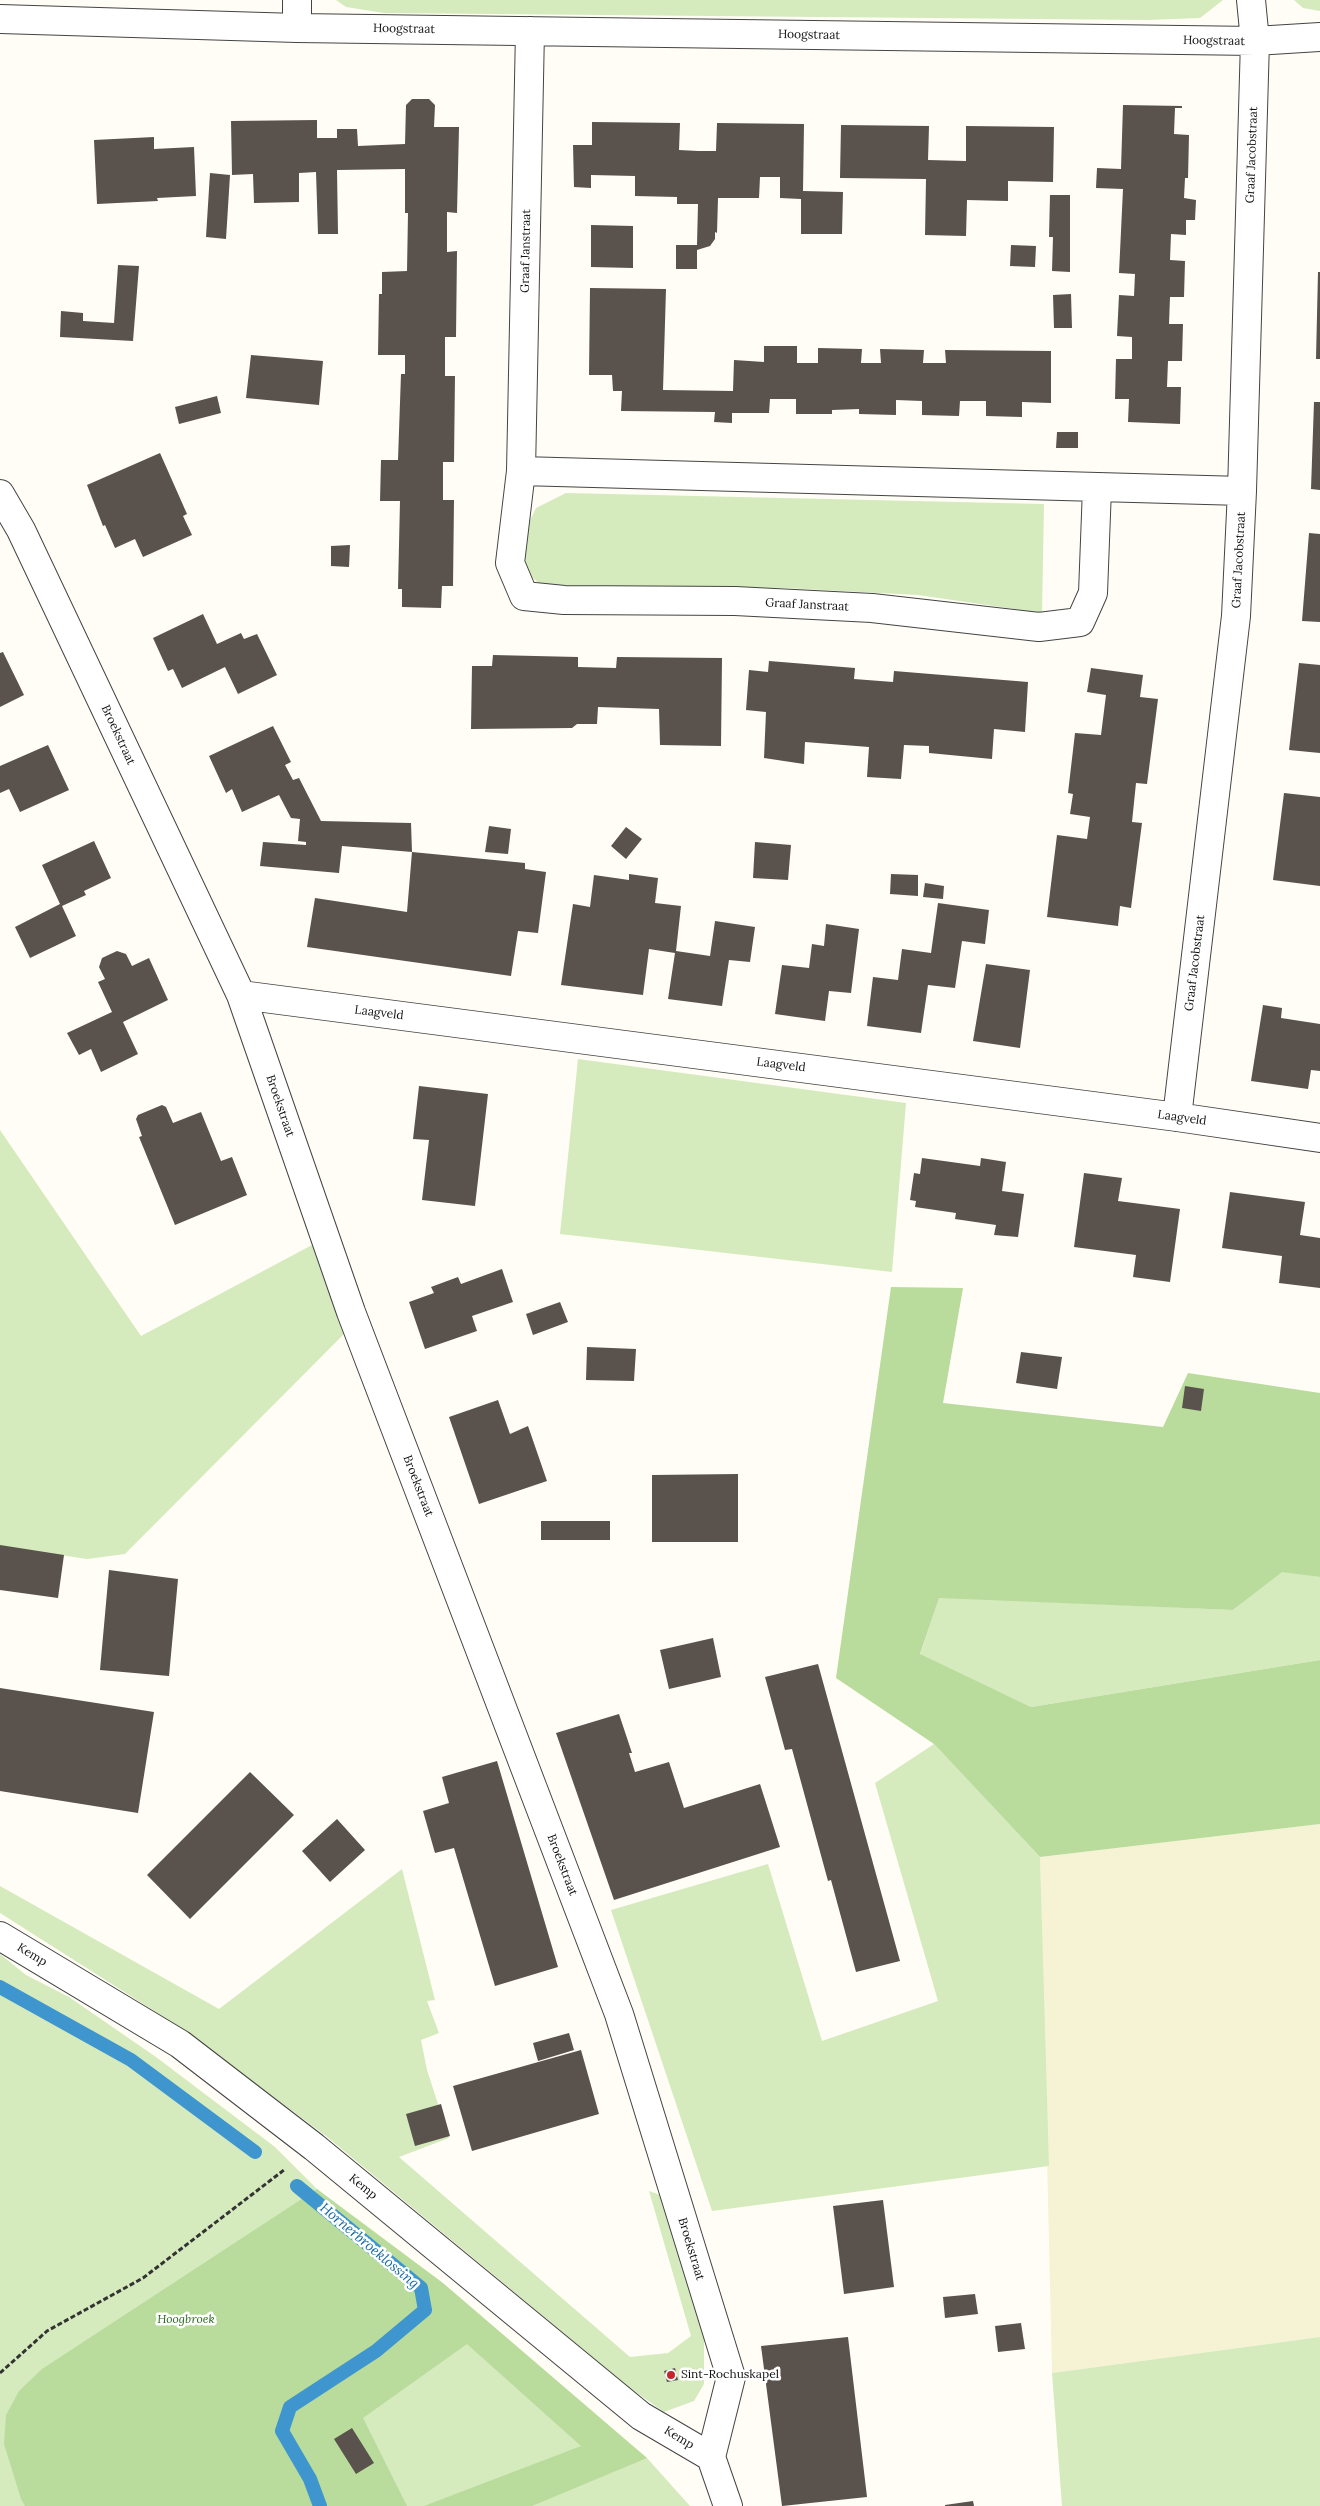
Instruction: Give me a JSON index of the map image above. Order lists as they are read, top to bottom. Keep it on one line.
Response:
{"streets":{"street":["Hoogstraat","Graaf Jacobstraat","Graaf Janstraat","Broekstraat","Laagveld","Kemp"]},"crossings":[["Hoogstraat","Graaf Jacobstraat"],["Hoogstraat","Graaf Janstraat"],["Graaf Jacobstraat","Laagveld"],["Broekstraat","Laagveld"],["Broekstraat","Kemp"]],"water":["Hornerbroeklossing"],"parks":["Hoogbroek"],"places":["Sint-Rochuskapel"]}
